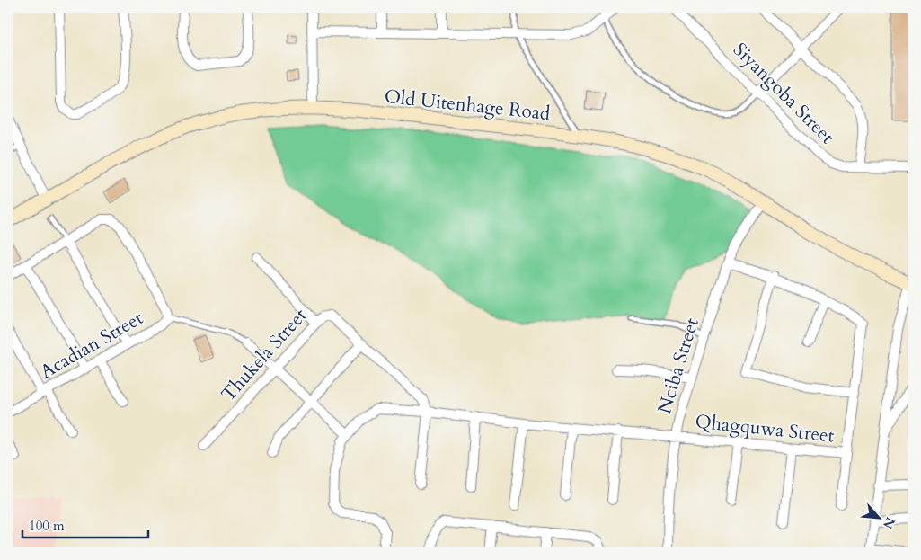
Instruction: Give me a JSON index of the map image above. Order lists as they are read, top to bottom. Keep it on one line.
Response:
{"streets":{"street":["Siyangoba Street","Old Uitenhage Road","Acadian Street","Thukela Street","Nciba Street","Qhagquwa Street"]},"crossings":[["Old Uitenhage Road","Nciba Street"],["Thukela Street","Qhagquwa Street"],["Nciba Street","Qhagquwa Street"]],"scale_bar":"100 m","north":"bottom right"}
